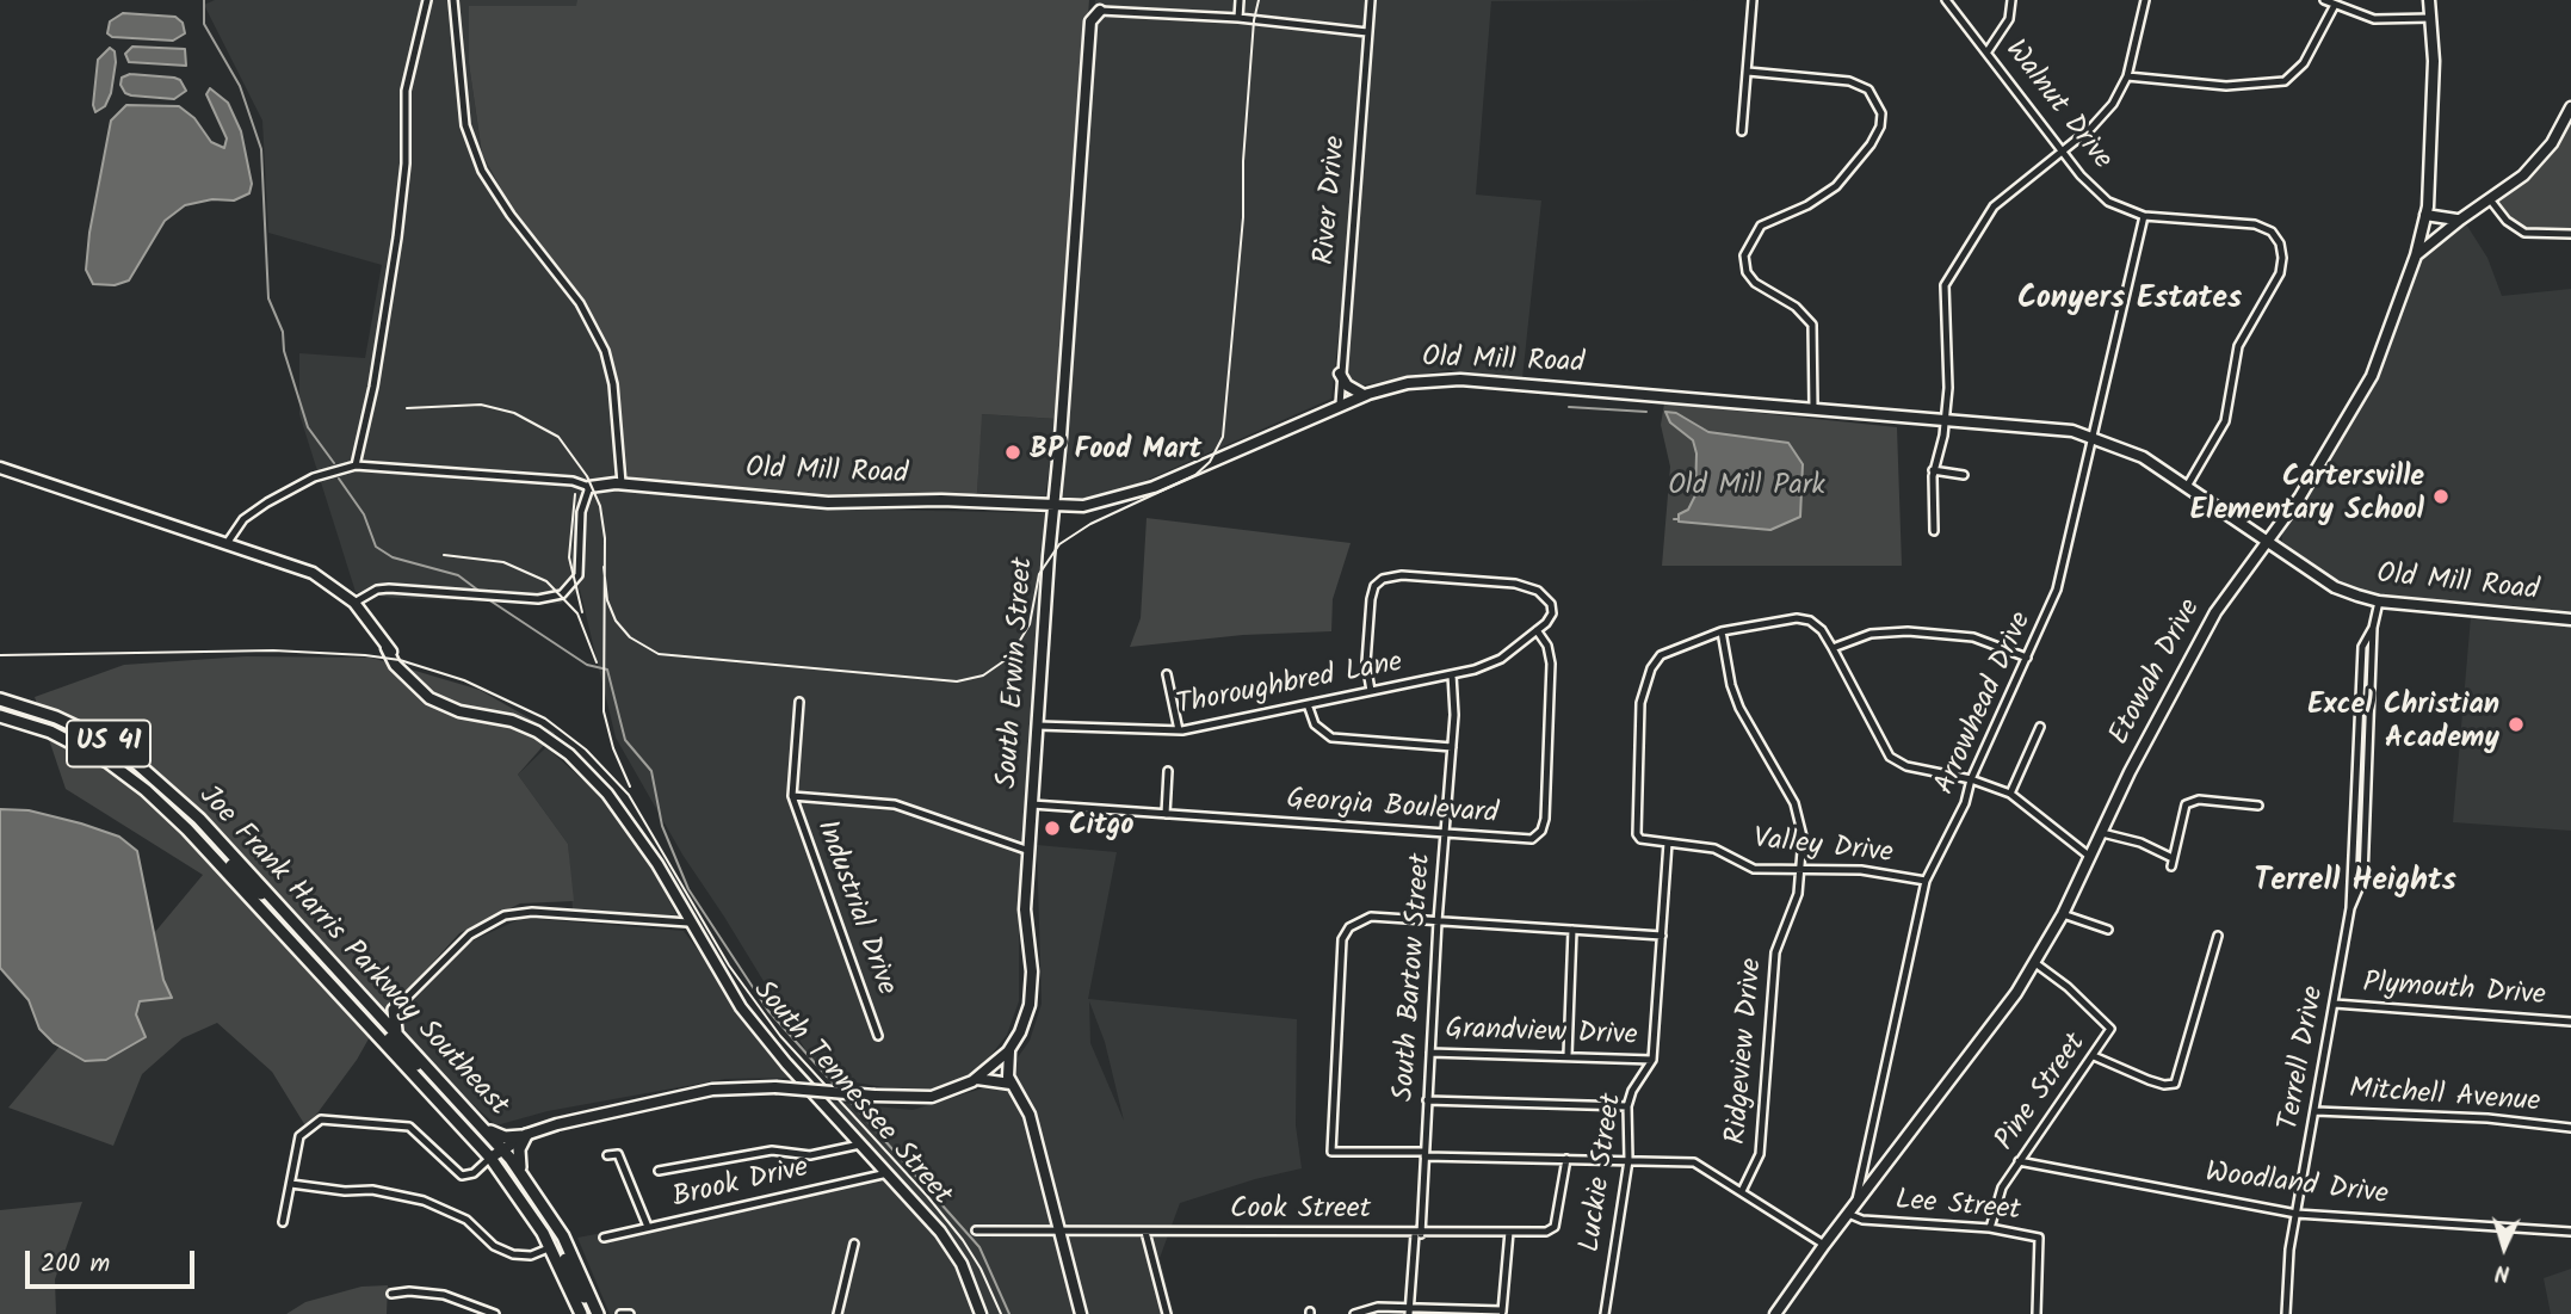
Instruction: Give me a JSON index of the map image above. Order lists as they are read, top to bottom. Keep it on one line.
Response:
{"streets":{"main road":["US 41","Joe Frank Harris Parkway Southeast"],"street":["Walnut Drive","River Drive","Old Mill Road","South Erwin Street","Etowah Drive","Thoroughbred Lane","Arrowhead Drive","Georgia Boulevard","Valley Drive","Industrial Drive","South Bartow Street","Plymouth Drive","Grandview Drive","Ridgeview Drive","Terrell Drive","Pine Street","South Tennessee Street","Mitchell Avenue","Luckie Street","Brook Drive","Woodland Drive","Lee Street","Cook Street"]},"crossings":[["Walnut Drive","Old Mill Road"],["Walnut Drive","Arrowhead Drive"],["River Drive","Old Mill Road"],["Old Mill Road","South Erwin Street"],["Old Mill Road","Etowah Drive"],["Old Mill Road","Arrowhead Drive"],["Old Mill Road","Terrell Drive"],["South Erwin Street","Thoroughbred Lane"],["South Erwin Street","Georgia Boulevard"],["South Erwin Street","Industrial Drive"],["Etowah Drive","Arrowhead Drive"],["Etowah Drive","Pine Street"],["Etowah Drive","Lee Street"],["Thoroughbred Lane","Georgia Boulevard"],["Thoroughbred Lane","South Bartow Street"],["Arrowhead Drive","Valley Drive"],["Arrowhead Drive","Lee Street"],["Georgia Boulevard","South Bartow Street"],["Valley Drive","Ridgeview Drive"],["Valley Drive","Luckie Street"],["South Bartow Street","Grandview Drive"],["South Bartow Street","Cook Street"],["Plymouth Drive","Terrell Drive"],["Grandview Drive","Luckie Street"],["Terrell Drive","Mitchell Avenue"],["Terrell Drive","Woodland Drive"],["Pine Street","Woodland Drive"],["Pine Street","Lee Street"],["South Tennessee Street","Brook Drive"]],"districts":["Conyers Estates","Terrell Heights"],"parks":["Old Mill Park"],"places":["BP Food Mart","Cartersville Elementary School","Excel Christian Academy","Citgo"],"scale_bar":"200 m","north":"bottom"}
